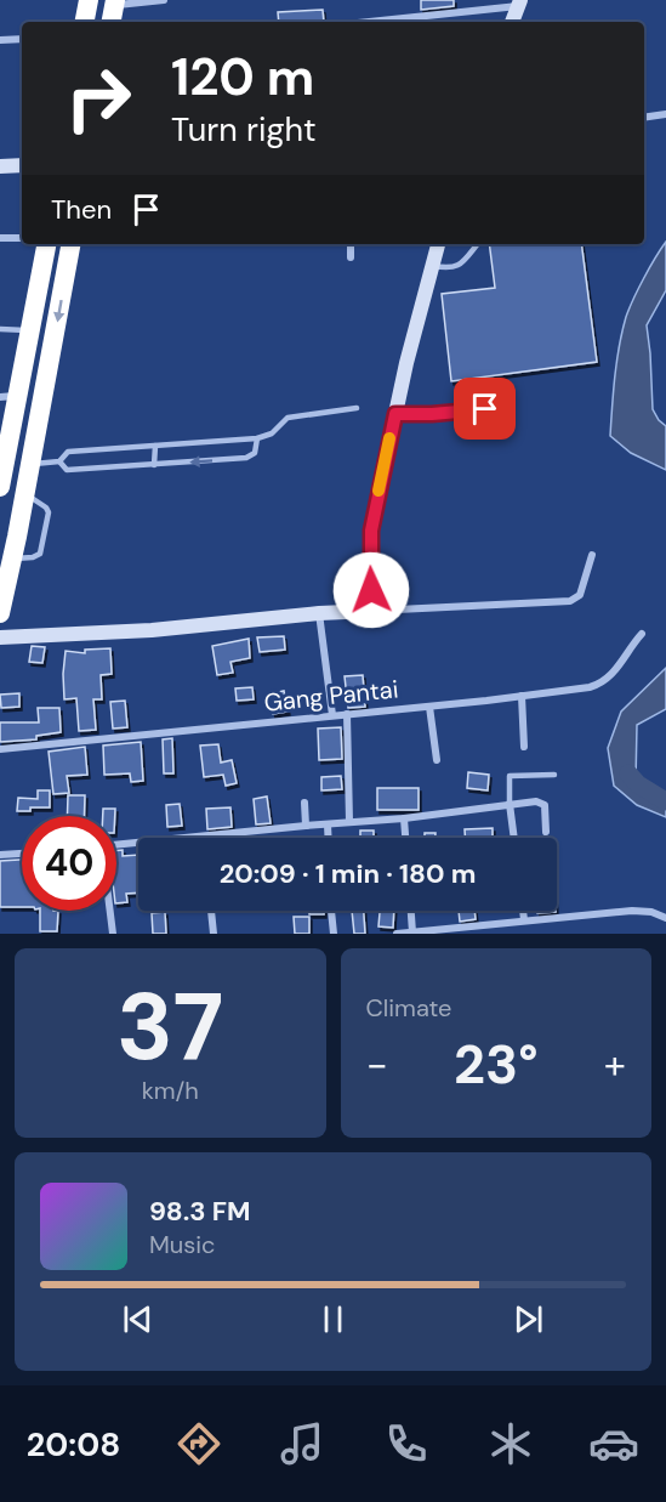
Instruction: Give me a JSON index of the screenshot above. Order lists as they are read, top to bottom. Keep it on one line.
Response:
{"streets":{"street":["Gang Pantai"]},"page":{"turn":["120 m","Turn right"],"then":"Then","limit":"40","trip":"20:09 · 1 min · 180 m","tile":[["37","km/h"],"Climate"],"heat":["−","23°","+"],"song":["98.3 FM","Music"],"tabs":"20:08"}}
